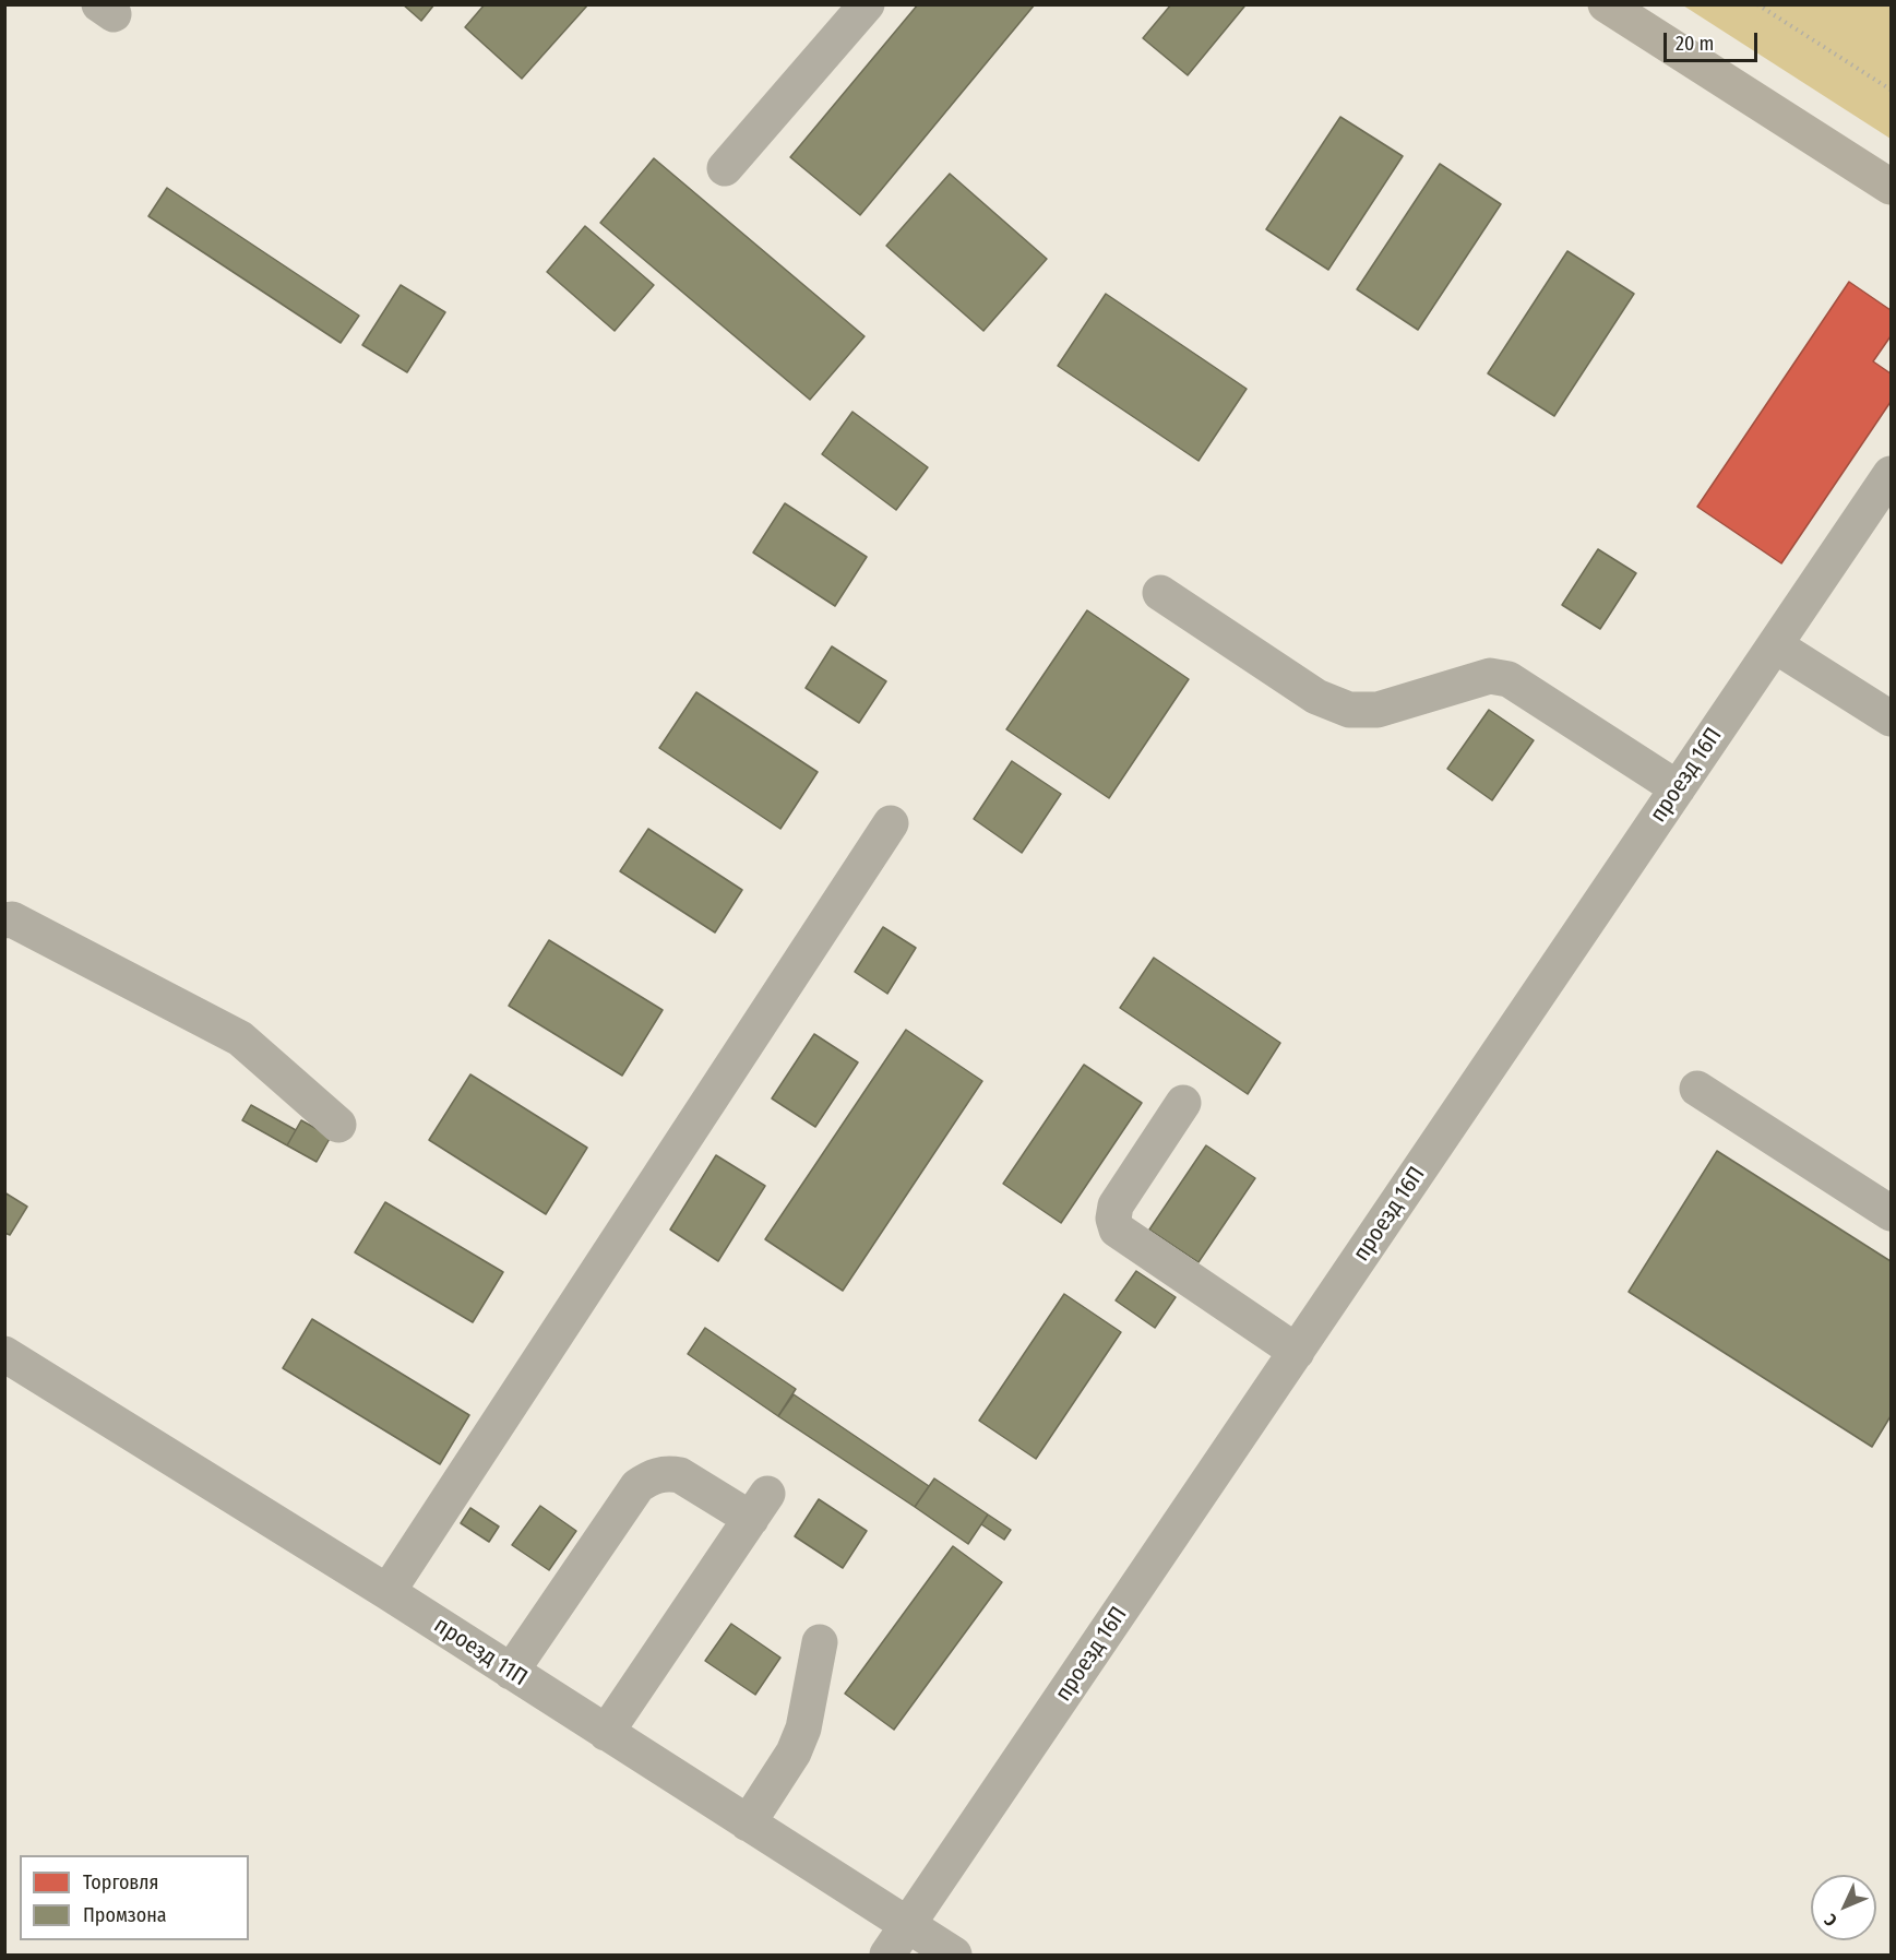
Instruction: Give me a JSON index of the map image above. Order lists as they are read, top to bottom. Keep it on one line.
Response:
{"streets":{"street":["проезд 16П","проезд 11П"]},"crossings":[["проезд 16П","проезд 11П"]],"legend":["Торговля","Промзона"],"scale_bar":"20 m","north":"bottom left"}
